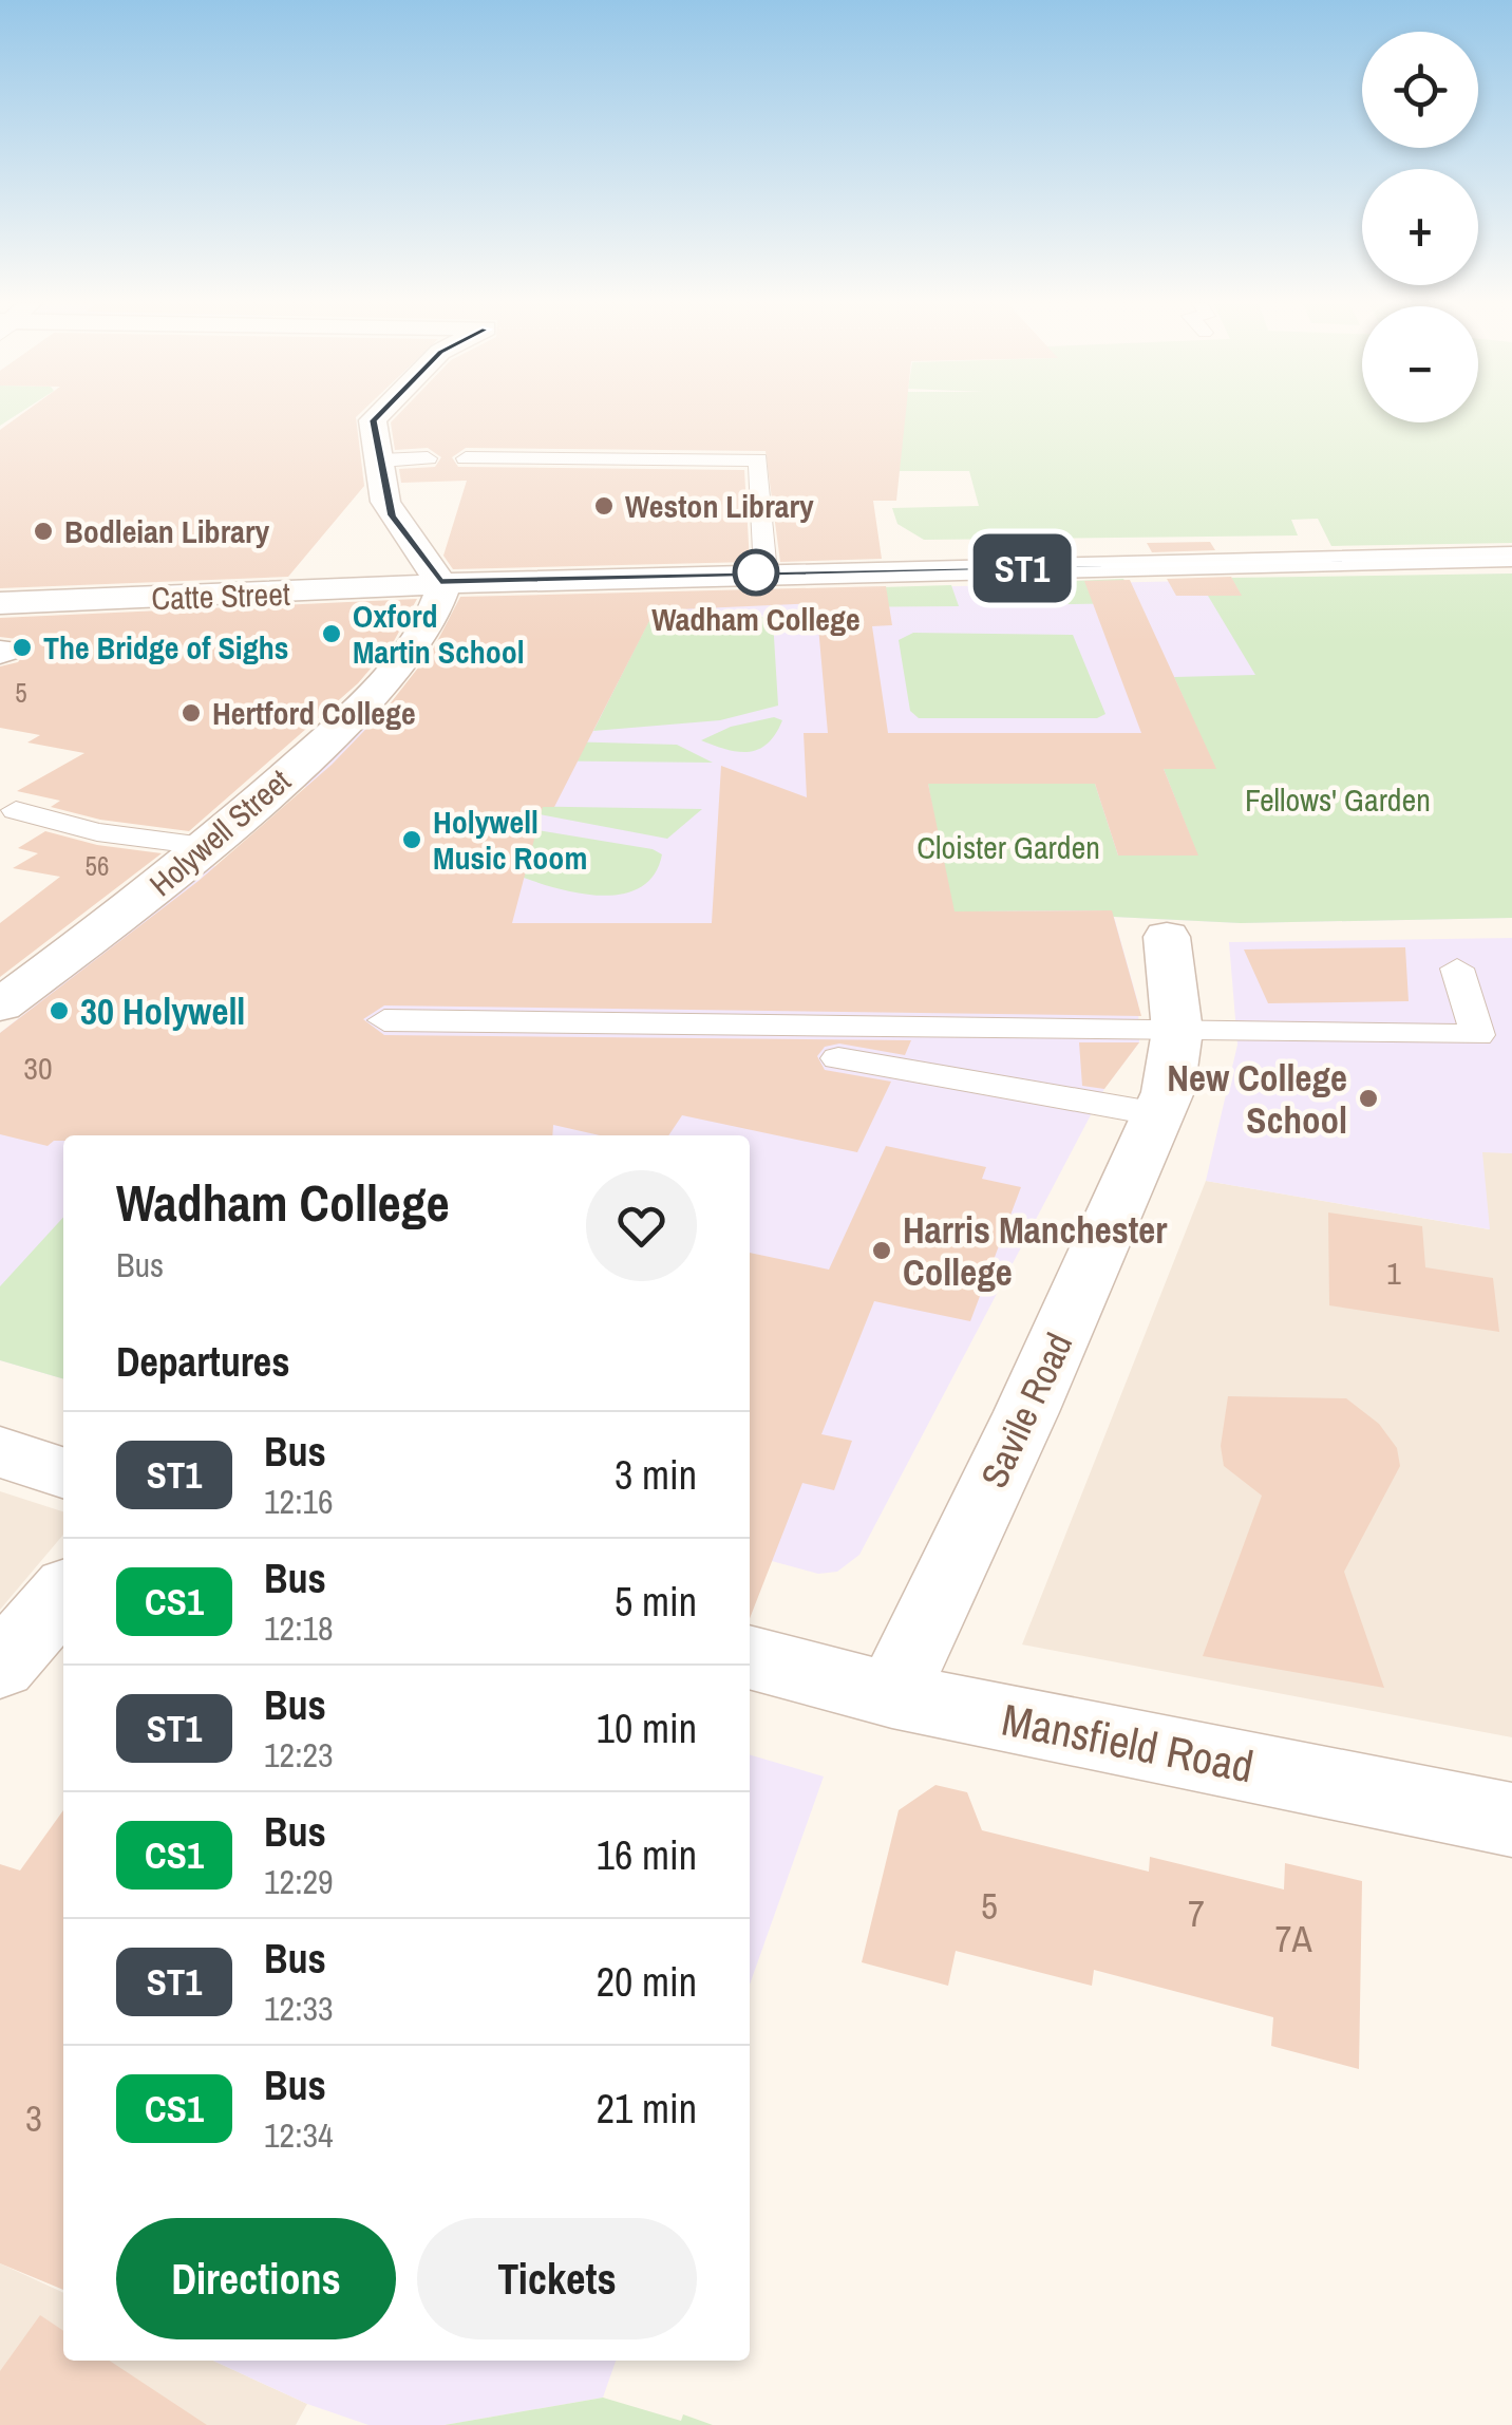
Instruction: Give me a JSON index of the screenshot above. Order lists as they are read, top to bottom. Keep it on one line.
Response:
{"streets":{"street":["Catte Street","Holywell Street","Savile Road","Mansfield Road"]},"crossings":[["Catte Street","Holywell Street"],["Savile Road","Mansfield Road"]],"parks":["Fellows' Garden","Cloister Garden"],"places":["Weston Library","Bodleian Library","Wadham College","Oxford Martin School","The Bridge of Sighs","Hertford College","Holywell Music Room","30 Holywell","New College School","Harris Manchester College"],"lines":["bus line ST1"],"house_numbers":["5","56","30","1","5","7","7A","3"],"page":{"on_map":"ST1","map_buttons":["+","−"],"heading":[["Wadham College","Bus"],"Departures"],"list":[{"mark":"ST1","name":"Bus","note":"12:16","value":"3 min"},{"mark":"CS1","name":"Bus","note":"12:18","value":"5 min"},{"mark":"ST1","name":"Bus","note":"12:23","value":"10 min"},{"mark":"CS1","name":"Bus","note":"12:29","value":"16 min"},{"mark":"ST1","name":"Bus","note":"12:33","value":"20 min"},{"mark":"CS1","name":"Bus","note":"12:34","value":"21 min"}],"buttons":["Directions","Tickets"]}}
